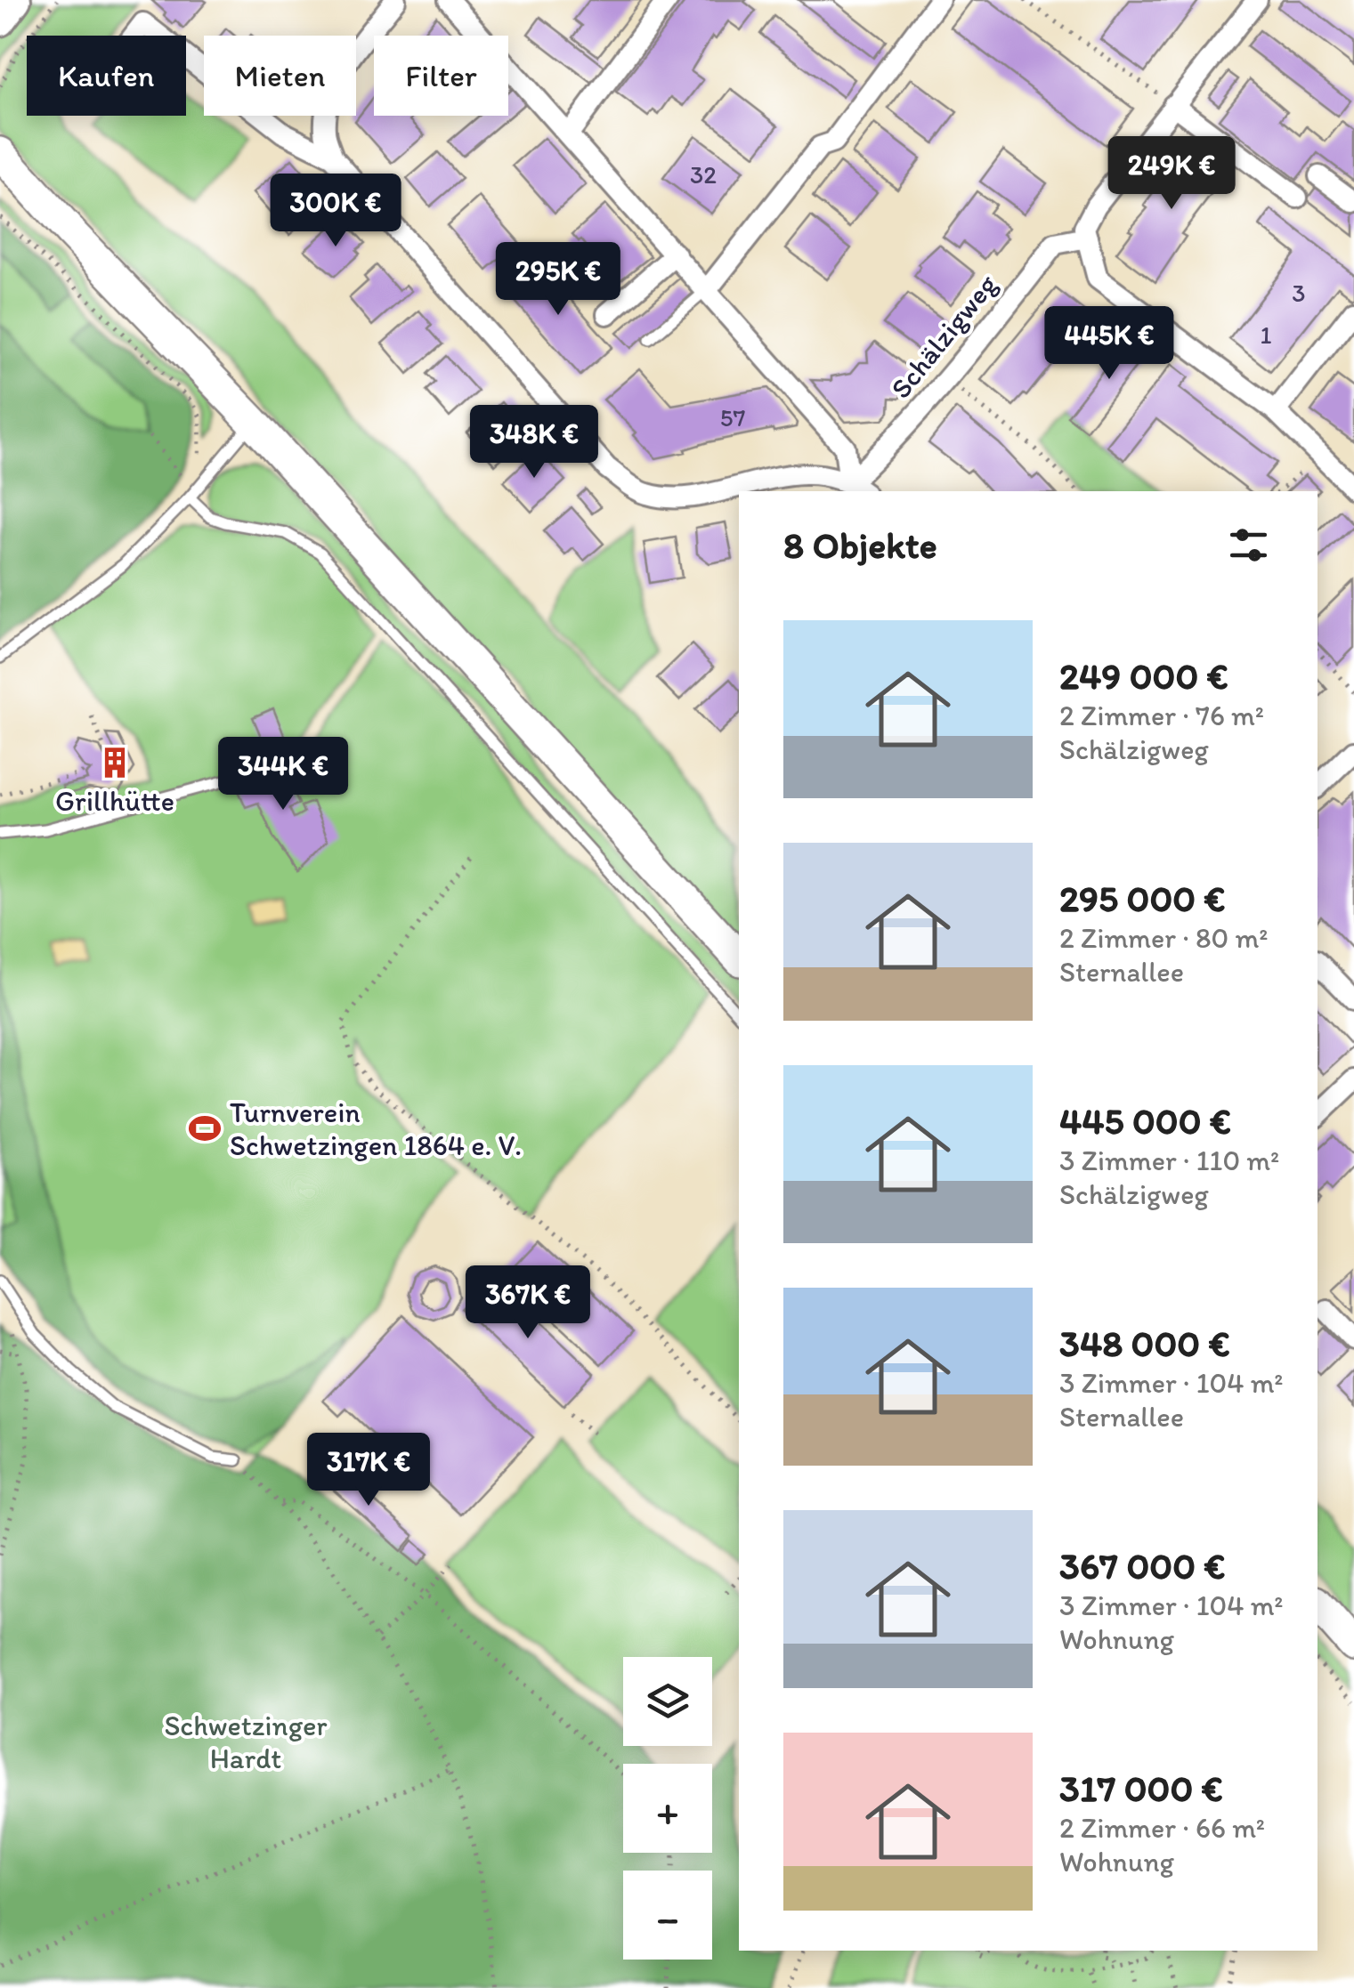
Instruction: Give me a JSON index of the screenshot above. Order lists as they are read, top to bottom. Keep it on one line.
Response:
{"streets":{"street":["Schälzigweg"]},"parks":["Schwetzinger Hardt"],"places":{"building":["Grillhütte"],"sports":["Turnverein Schwetzingen 1864 e. V."]},"house_numbers":["32","3","1","57"],"page":{"chip":["Kaufen","Mieten","Filter"],"price":["249K €","300K €","295K €","445K €","348K €","344K €","367K €","317K €"],"heading":"8 Objekte","list":[{"name":"249 000 €","note":"2 Zimmer · 76 m² · Schälzigweg"},{"name":"295 000 €","note":"2 Zimmer · 80 m² · Sternallee"},{"name":"445 000 €","note":"3 Zimmer · 110 m² · Schälzigweg"},{"name":"348 000 €","note":"3 Zimmer · 104 m² · Sternallee"},{"name":"367 000 €","note":"3 Zimmer · 104 m² · Wohnung"},{"name":"317 000 €","note":"2 Zimmer · 66 m² · Wohnung"}],"map_buttons":["+","−"]}}
